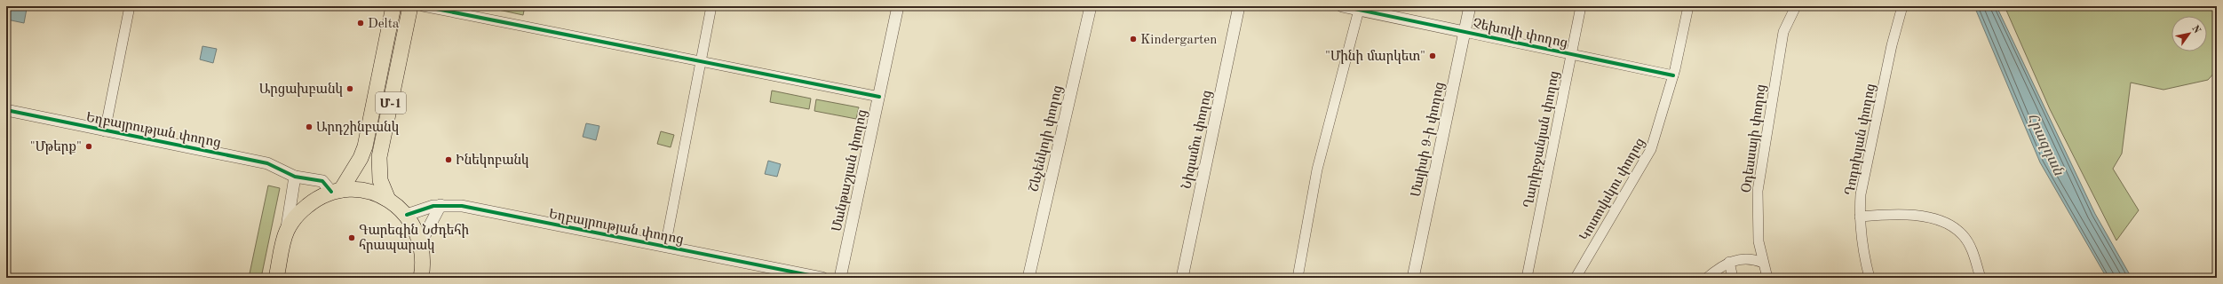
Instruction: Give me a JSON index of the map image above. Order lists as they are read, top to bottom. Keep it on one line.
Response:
{"streets":{"main road":["Մ-1"],"street":["Չեխովի փողոց","Եղբայրության փողոց","Շևչենկոյի փողոց","Օդեսսայի փողոց","Նիզամու փողոց","Մայիսի 9-ի փողոց","Ղարիբջանյան փողոց","Դոդոխյան փողոց","Մանթաշյան փողոց","Կոտովսկու փողոց"]},"crossings":[["Չեխովի փողոց","Մայիսի 9-ի փողոց"],["Չեխովի փողոց","Ղարիբջանյան փողոց"],["Չեխովի փողոց","Կոտովսկու փողոց"],["Մ-1","Եղբայրության փողոց"]],"water":["Հրազդան"],"places":["Delta","Kindergarten","\"Մինի մարկետ\"","Արցախբանկ","Արդշինբանկ","\"Մթերք\"","Ինեկոբանկ","Գարեգին Նժդեհի հրապարակ"],"north":"top right"}
